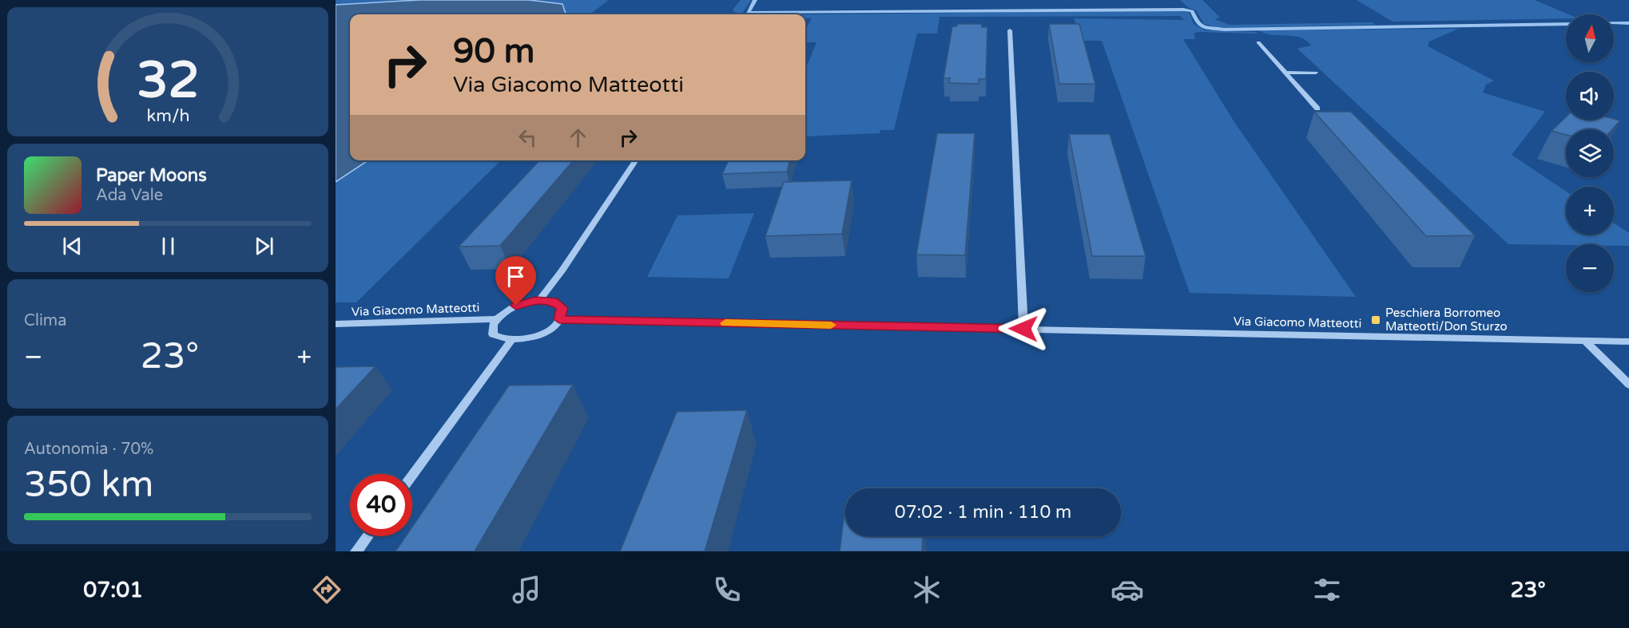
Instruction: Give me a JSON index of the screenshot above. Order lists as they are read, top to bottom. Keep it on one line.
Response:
{"streets":{"street":["Via Giacomo Matteotti"]},"places":{"transit":["Peschiera Borromeo Matteotti/Don Sturzo"]},"north":"top","page":{"map_buttons":["+","−"],"turn":["90 m","Via Giacomo Matteotti"],"song":["Paper Moons","Ada Vale"],"tile":["Clima",["Autonomia · 70%","350 km"]],"heat":["−","23°","+"],"limit":"40","trip":"07:02 · 1 min · 110 m","tabs":["07:01","23°"],"gauge":["32","km/h"]}}
